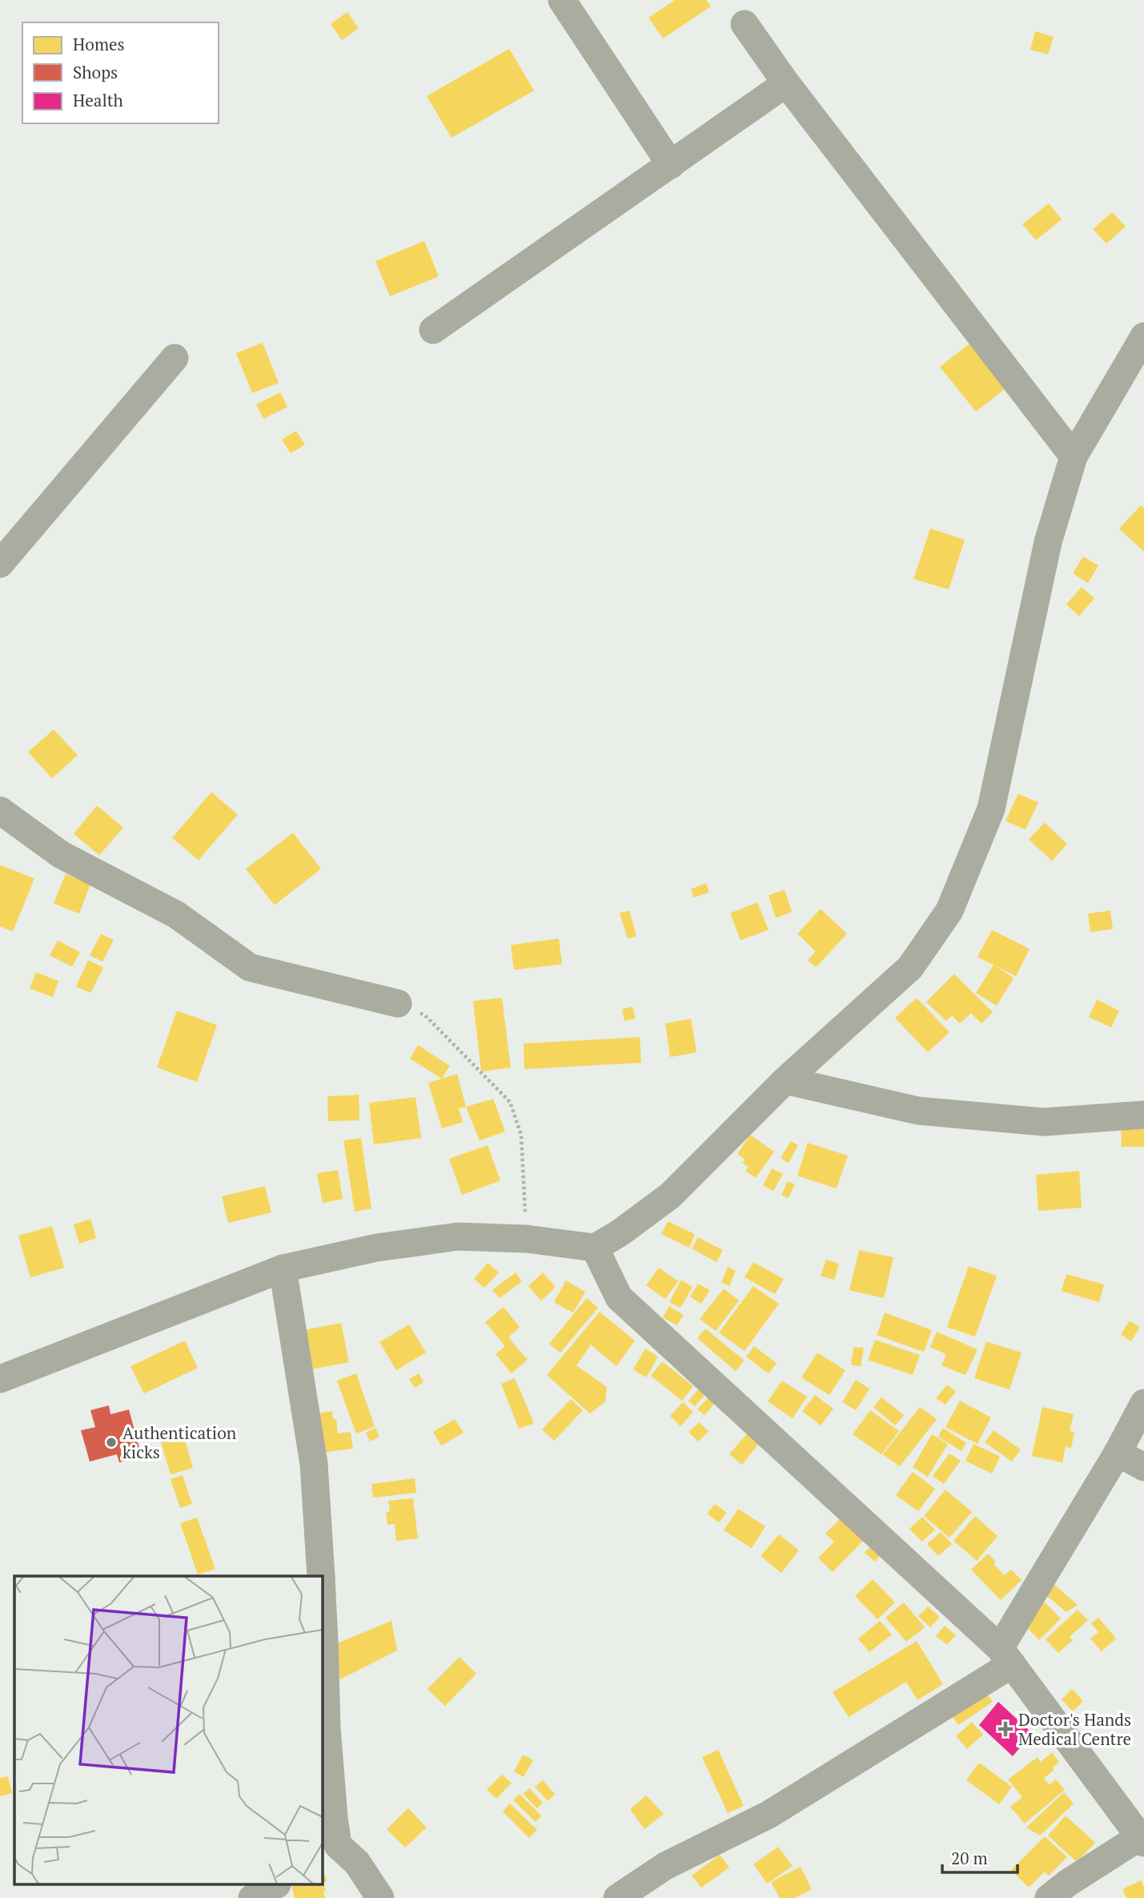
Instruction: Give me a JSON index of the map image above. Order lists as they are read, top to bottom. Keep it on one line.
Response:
{"places":{"other":["Authentication kicks"],"health":["Doctor's Hands Medical Centre"]},"legend":["Homes","Shops","Health"],"scale_bar":"20 m"}
